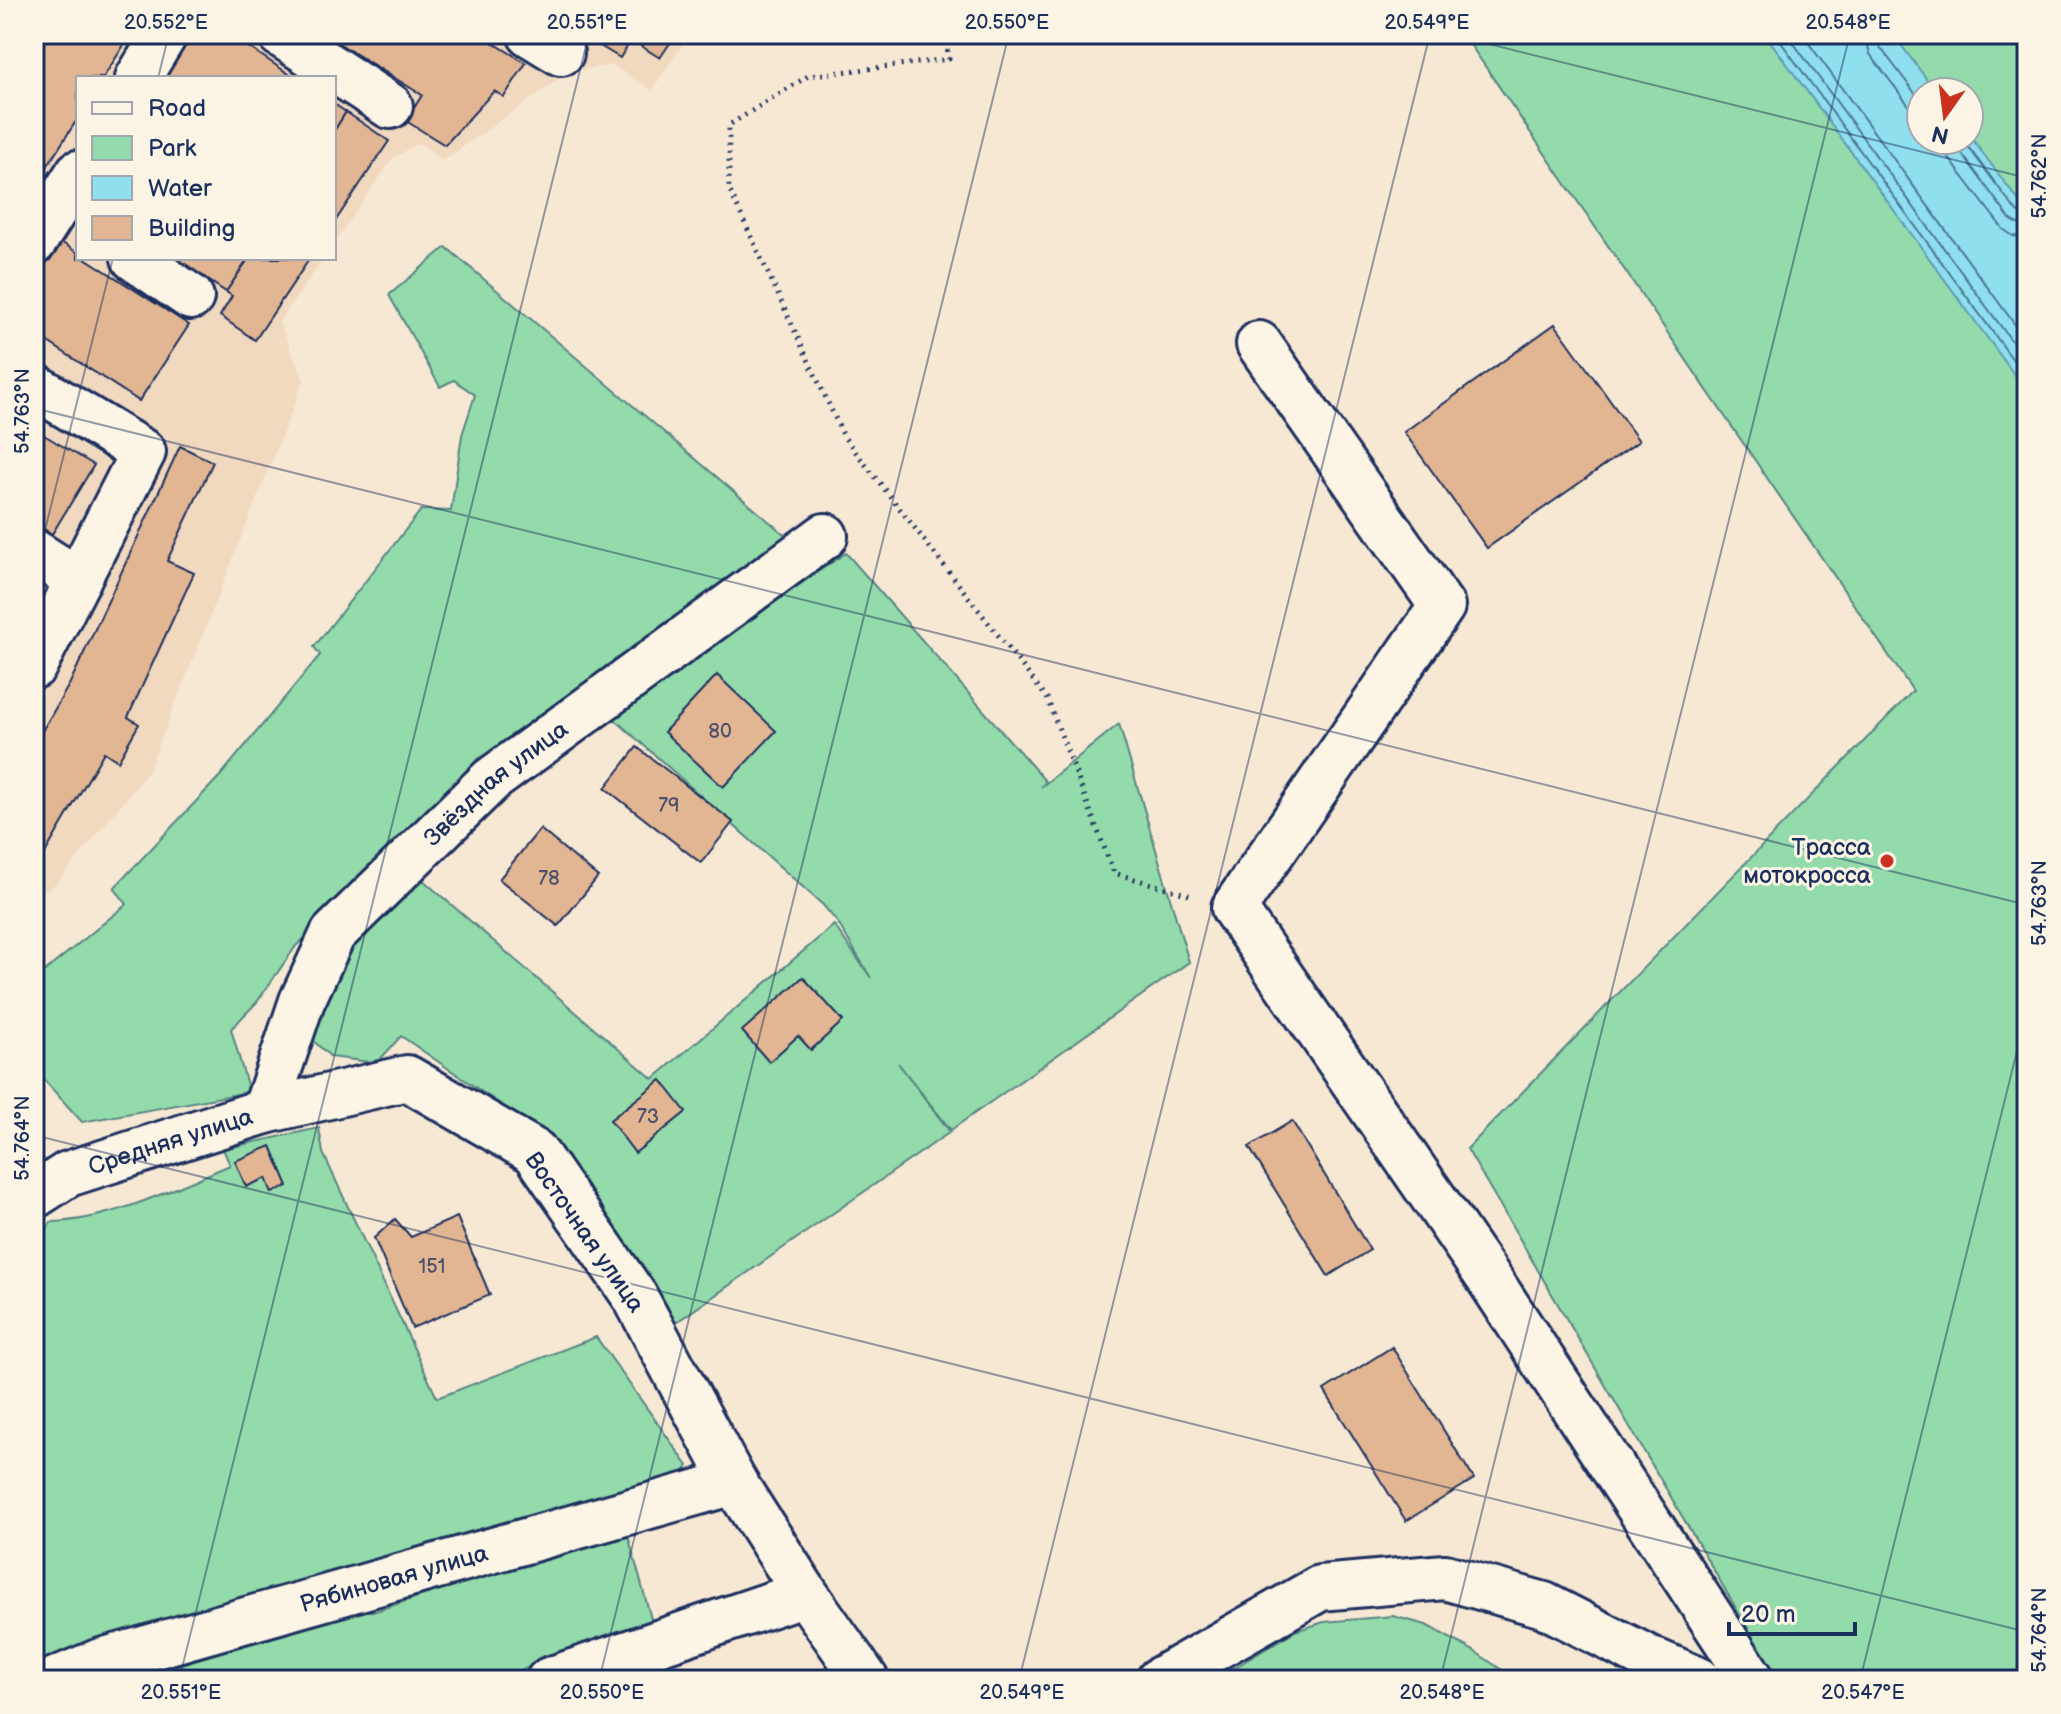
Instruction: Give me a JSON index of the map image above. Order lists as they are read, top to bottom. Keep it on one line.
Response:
{"streets":{"street":["Звёздная улица","Средняя улица","Восточная улица","Рябиновая улица"]},"crossings":[["Звёздная улица","Средняя улица"],["Звёздная улица","Восточная улица"],["Средняя улица","Восточная улица"],["Восточная улица","Рябиновая улица"]],"places":["Трасса мотокросса"],"house_numbers":["80","79","78","73","151"],"legend":["Road","Park","Water","Building"],"scale_bar":"20 m","north":"bottom","coordinates":["20.552°E","20.551°E","20.550°E","20.549°E","20.548°E","54.762°N","54.763°N","54.764°N","20.547°E"]}
